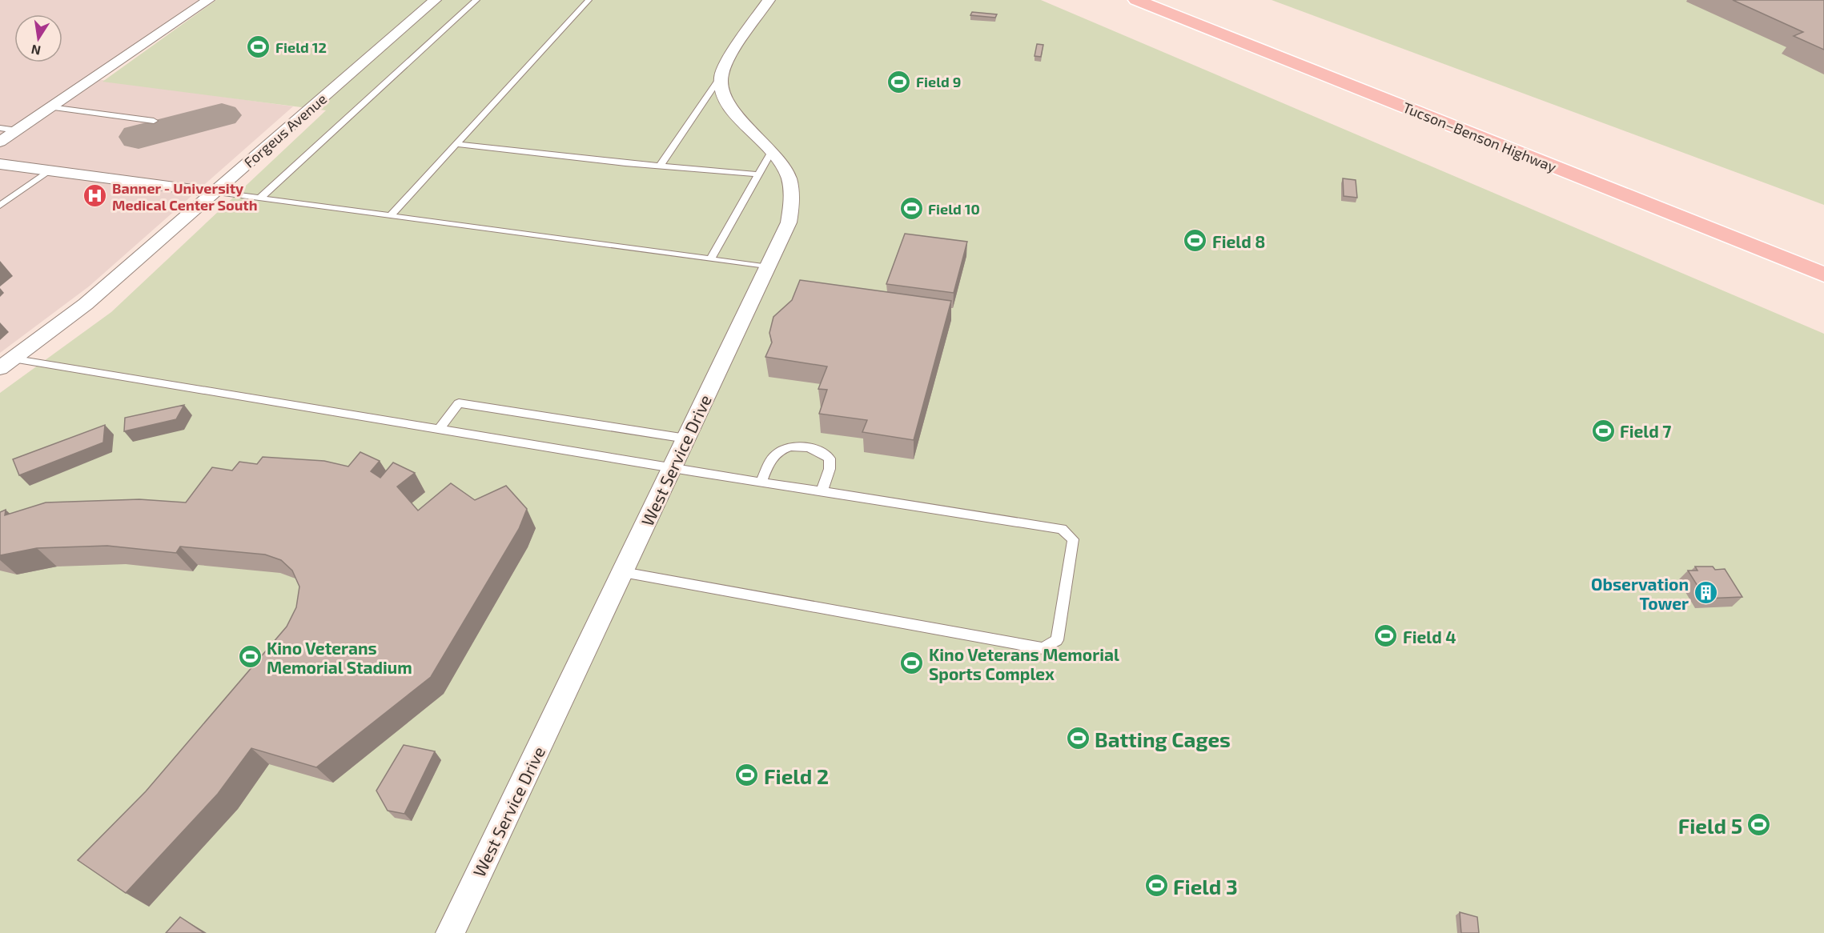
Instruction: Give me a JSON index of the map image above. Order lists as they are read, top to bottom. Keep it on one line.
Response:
{"streets":{"highway":["Tucson–Benson Highway"],"street":["Forgeus Avenue","West Service Drive"]},"places":{"sports":["Field 12","Field 9","Field 10","Field 8","Field 7","Field 4","Kino Veterans Memorial Stadium","Kino Veterans Memorial Sports Complex","Batting Cages","Field 2","Field 5","Field 3"],"hospital":["Banner - University Medical Center South"],"building":["Observation Tower"]},"north":"bottom"}
